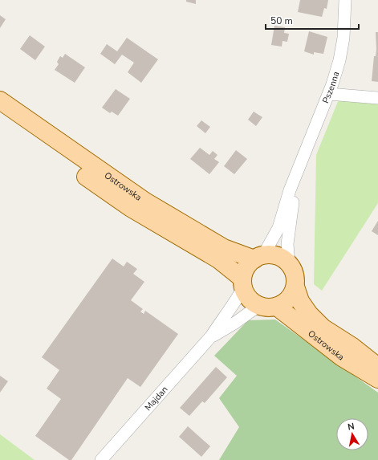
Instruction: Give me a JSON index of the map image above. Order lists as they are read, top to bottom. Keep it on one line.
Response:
{"streets":{"main road":["Ostrowska"],"street":["Pszenna","Majdan"]},"crossings":[["Pszenna","Ostrowska"],["Pszenna","Majdan"],["Ostrowska","Majdan"]],"scale_bar":"50 m","north":"top"}
